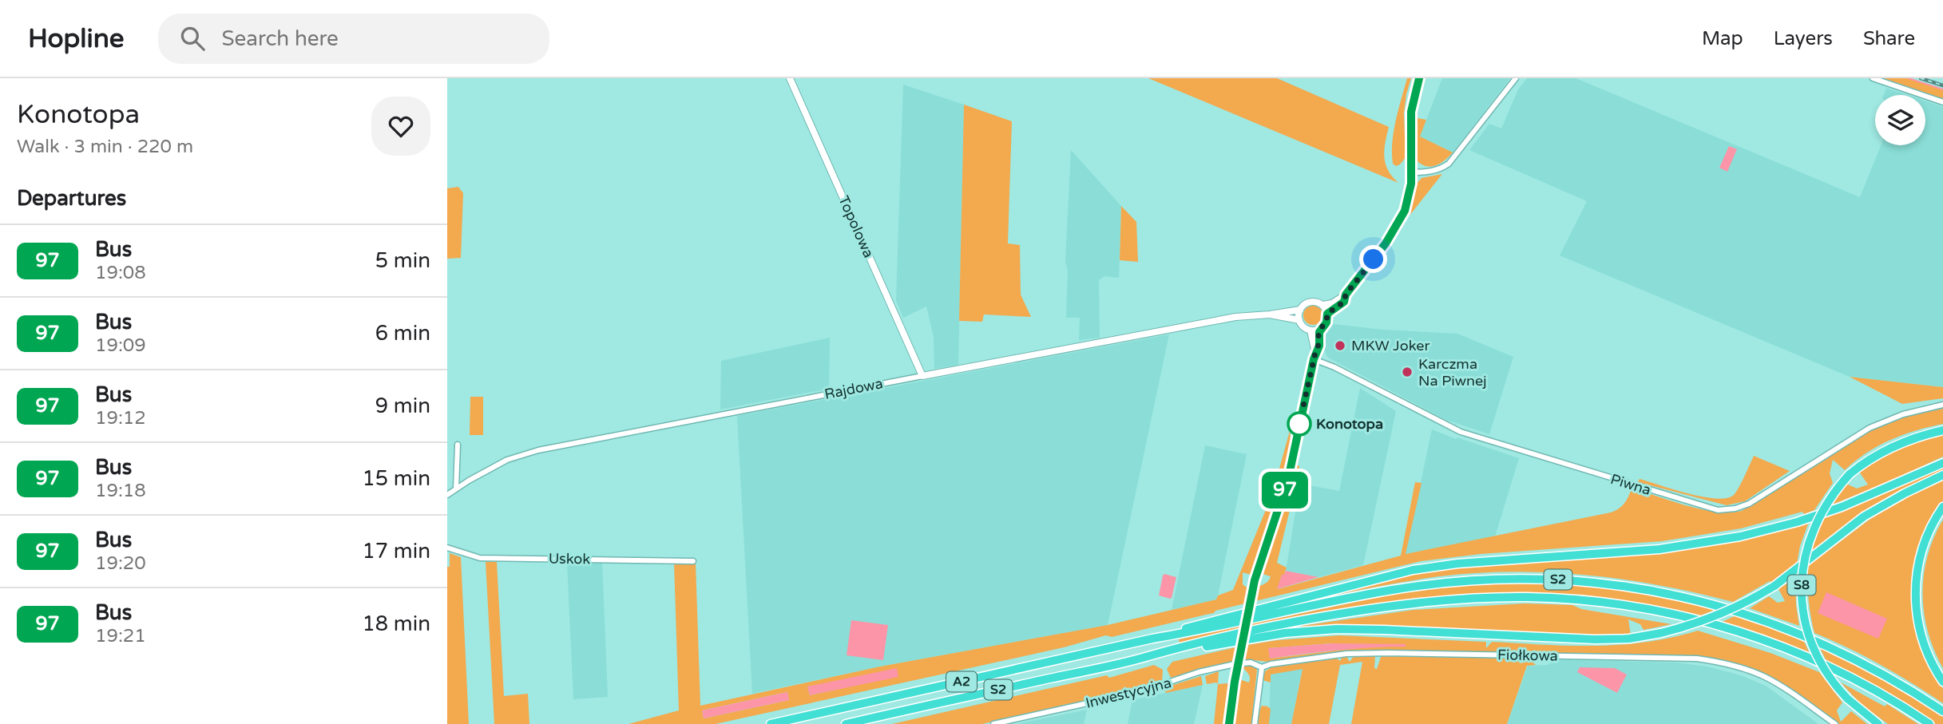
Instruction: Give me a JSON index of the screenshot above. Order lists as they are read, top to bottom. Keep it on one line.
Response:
{"streets":{"highway":["S2","S8","A2"],"street":["Topolowa","Rajdowa","Piwna","Uskok","Fiołkowa","Inwestycyjna"]},"crossings":[["Topolowa","Rajdowa"],["S2","A2"],["Fiołkowa","Inwestycyjna"]],"places":["MKW Joker","Karczma Na Piwnej","Konotopa"],"lines":["bus line 97"],"page":{"header":"Hopline","search":"Search here","nav":["Map","Layers","Share"],"heading":[["Konotopa","Walk · 3 min · 220 m"],"Departures"],"on_map":"97","list":[{"mark":"97","name":"Bus","note":"19:08","value":"5 min"},{"mark":"97","name":"Bus","note":"19:09","value":"6 min"},{"mark":"97","name":"Bus","note":"19:12","value":"9 min"},{"mark":"97","name":"Bus","note":"19:18","value":"15 min"},{"mark":"97","name":"Bus","note":"19:20","value":"17 min"},{"mark":"97","name":"Bus","note":"19:21","value":"18 min"}]}}
